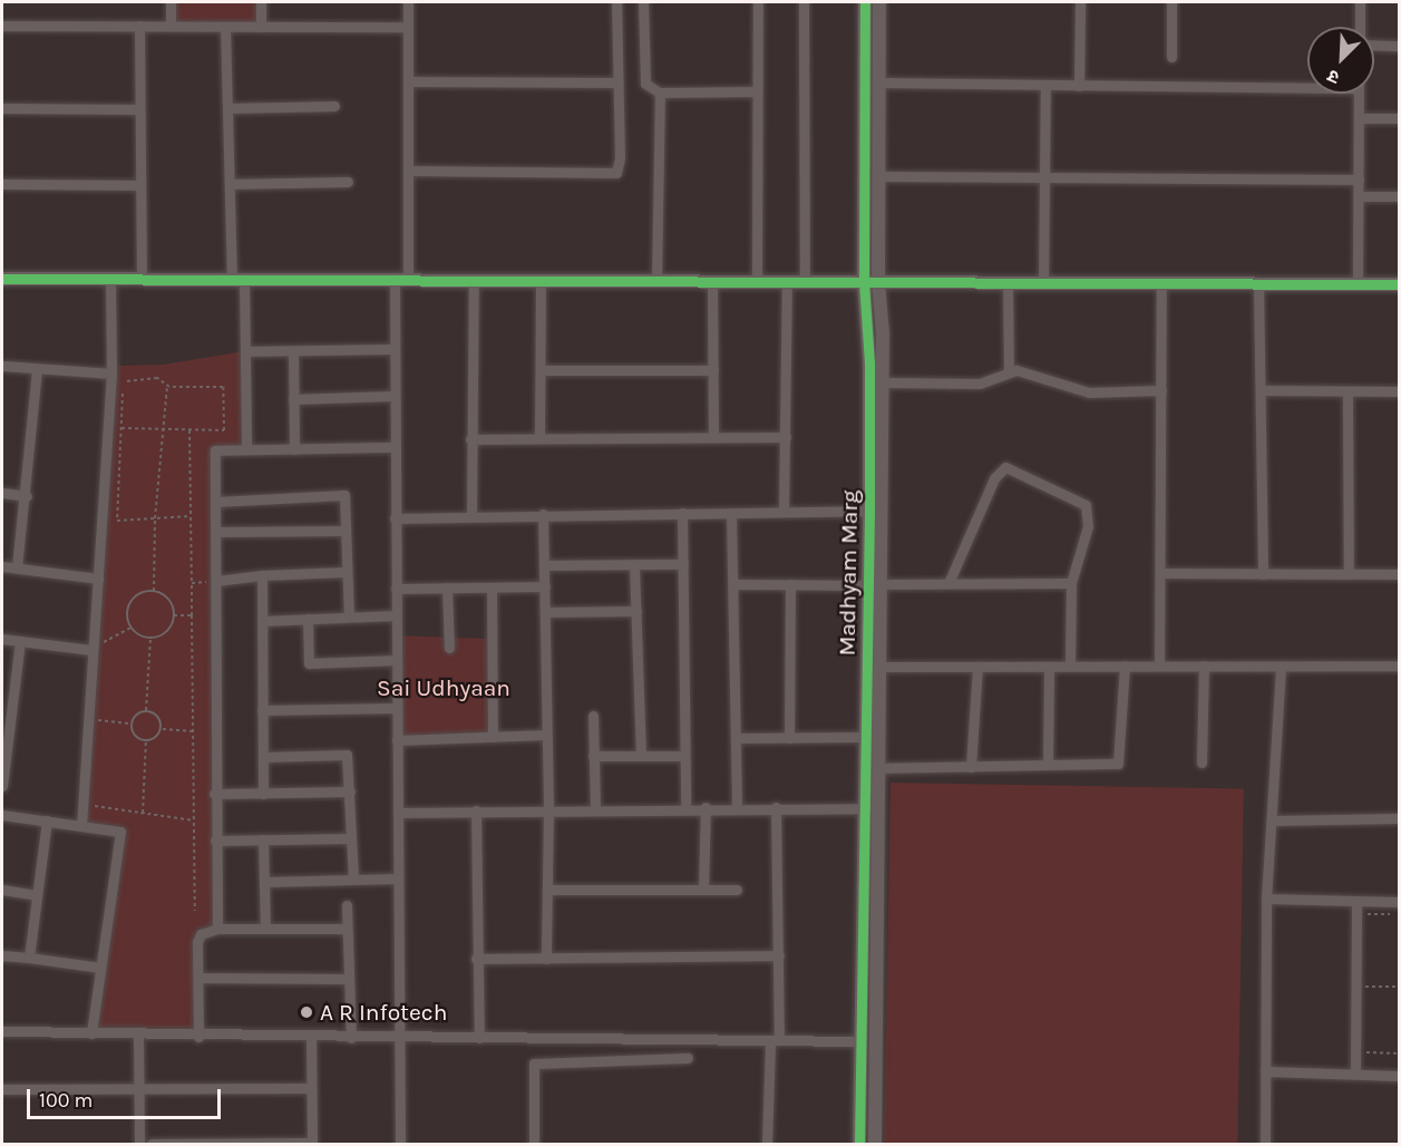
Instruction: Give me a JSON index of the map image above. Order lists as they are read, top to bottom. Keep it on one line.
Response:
{"streets":{"street":["Madhyam Marg"]},"parks":["Sai Udhyaan"],"places":["A R Infotech"],"scale_bar":"100 m","north":"bottom left"}
